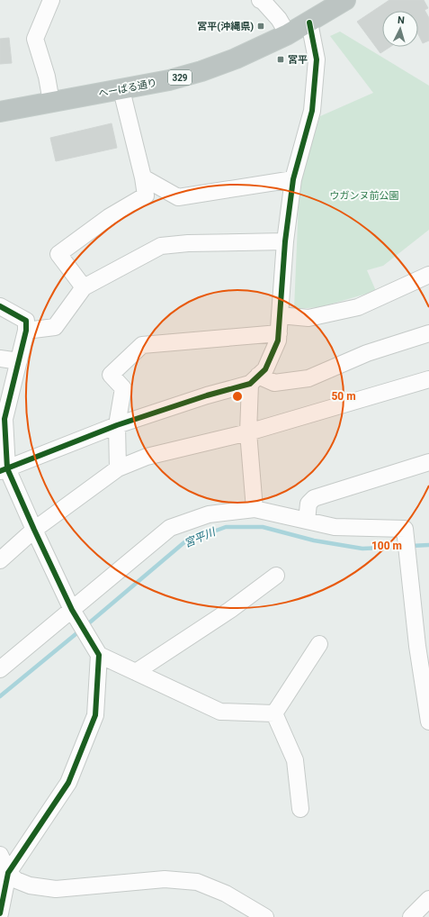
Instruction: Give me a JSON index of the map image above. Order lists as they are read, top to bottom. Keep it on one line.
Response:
{"streets":{"highway":["329","へーばる通り"]},"water":["宮平川"],"parks":["ウガンヌ前公園"],"places":{"transit":["宮平(沖縄県)","宮平"]},"north":"top","rings":["50 m","100 m"]}
